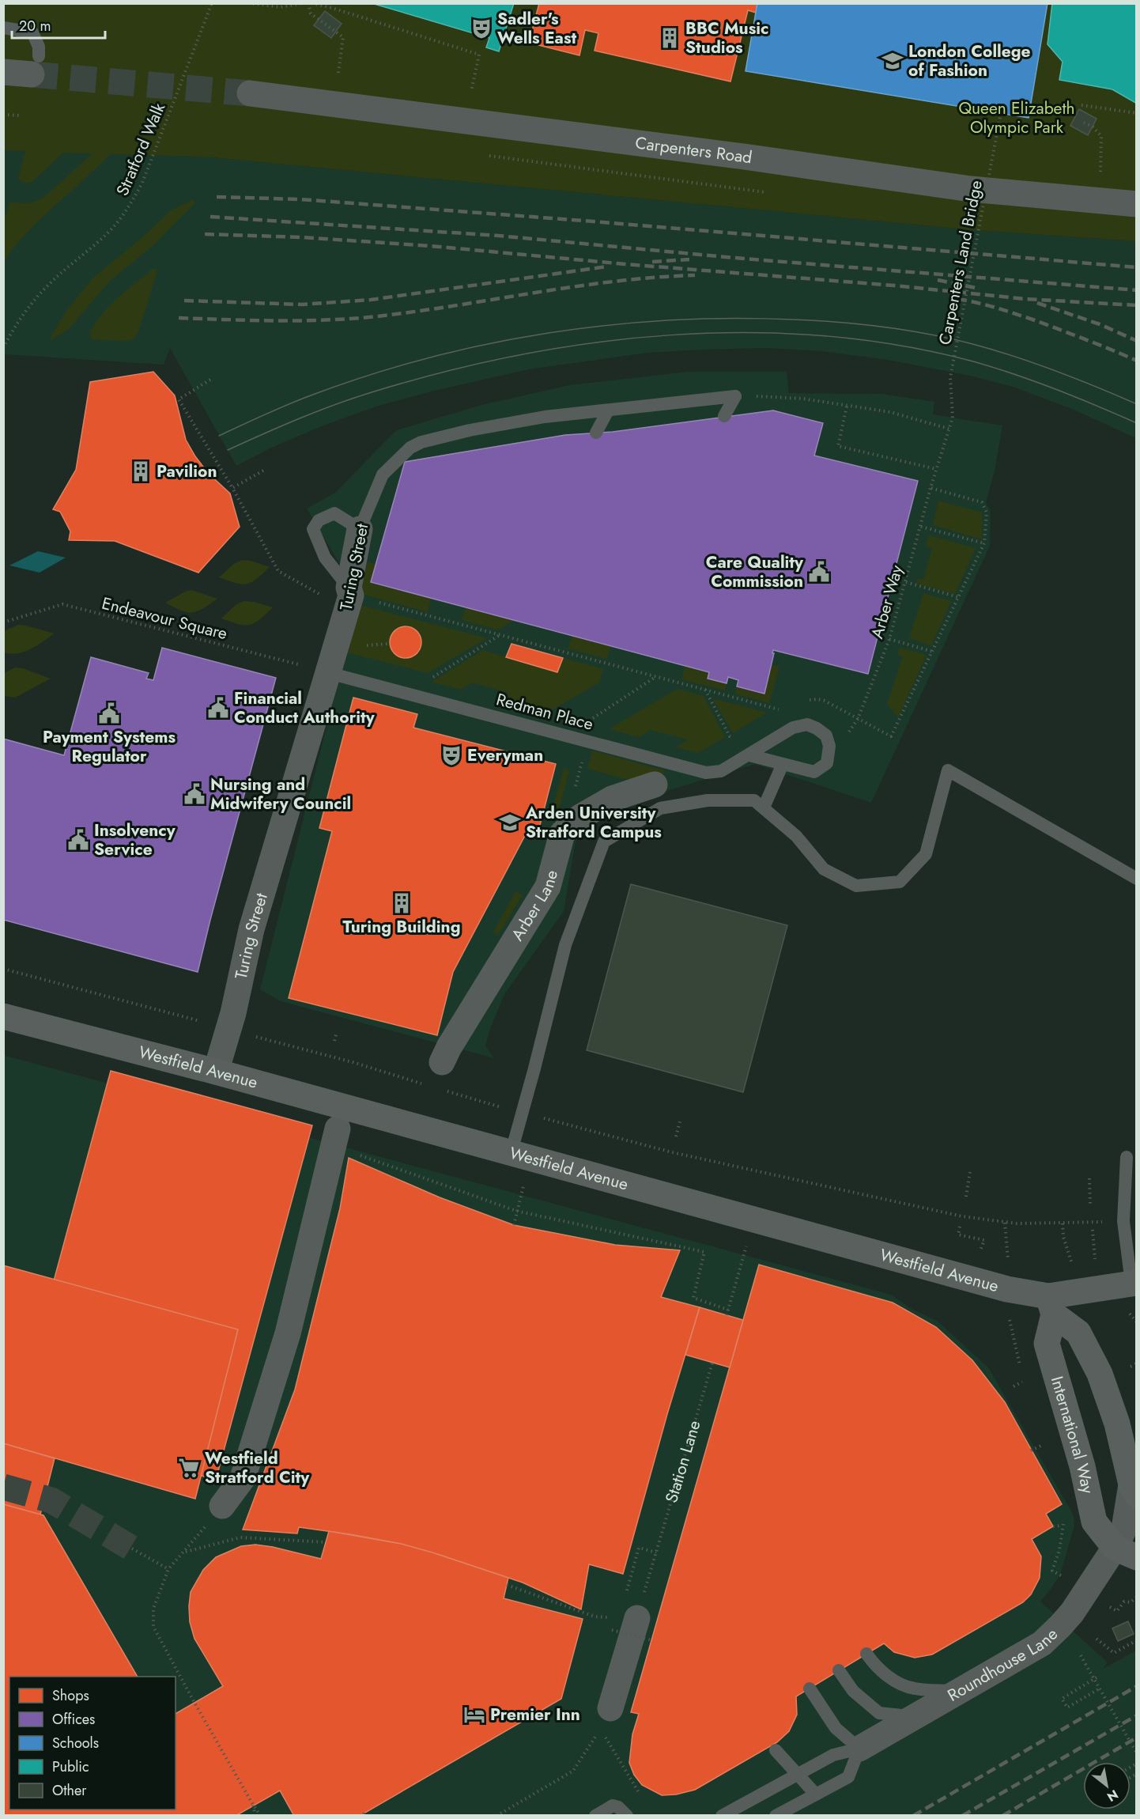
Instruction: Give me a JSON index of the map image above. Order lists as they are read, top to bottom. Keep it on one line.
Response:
{"streets":{"street":["Carpenters Road","Turing Street","Arber Lane","Westfield Avenue","International Way","Roundhouse Lane"],"lane":["Redman Place"],"path":["Stratford Walk","Carpenters Land Bridge","Arber Way","Endeavour Square","Station Lane"]},"crossings":[["Carpenters Land Bridge","Arber Way"],["Turing Street","Redman Place"],["Turing Street","Westfield Avenue"],["Westfield Avenue","International Way"],["International Way","Roundhouse Lane"]],"parks":["Queen Elizabeth Olympic Park"],"places":{"theatre":["Sadler's Wells East","Everyman"],"building":["BBC Music Studios","Pavilion","Turing Building"],"school or university":["London College of Fashion","Arden University Stratford Campus"],"public building":["Care Quality Commission","Financial Conduct Authority","Payment Systems Regulator","Nursing and Midwifery Council","Insolvency Service"],"supermarket":["Westfield Stratford City"],"hotel":["Premier Inn"]},"legend":["Shops","Offices","Schools","Public","Other"],"scale_bar":"20 m","north":"bottom right"}
